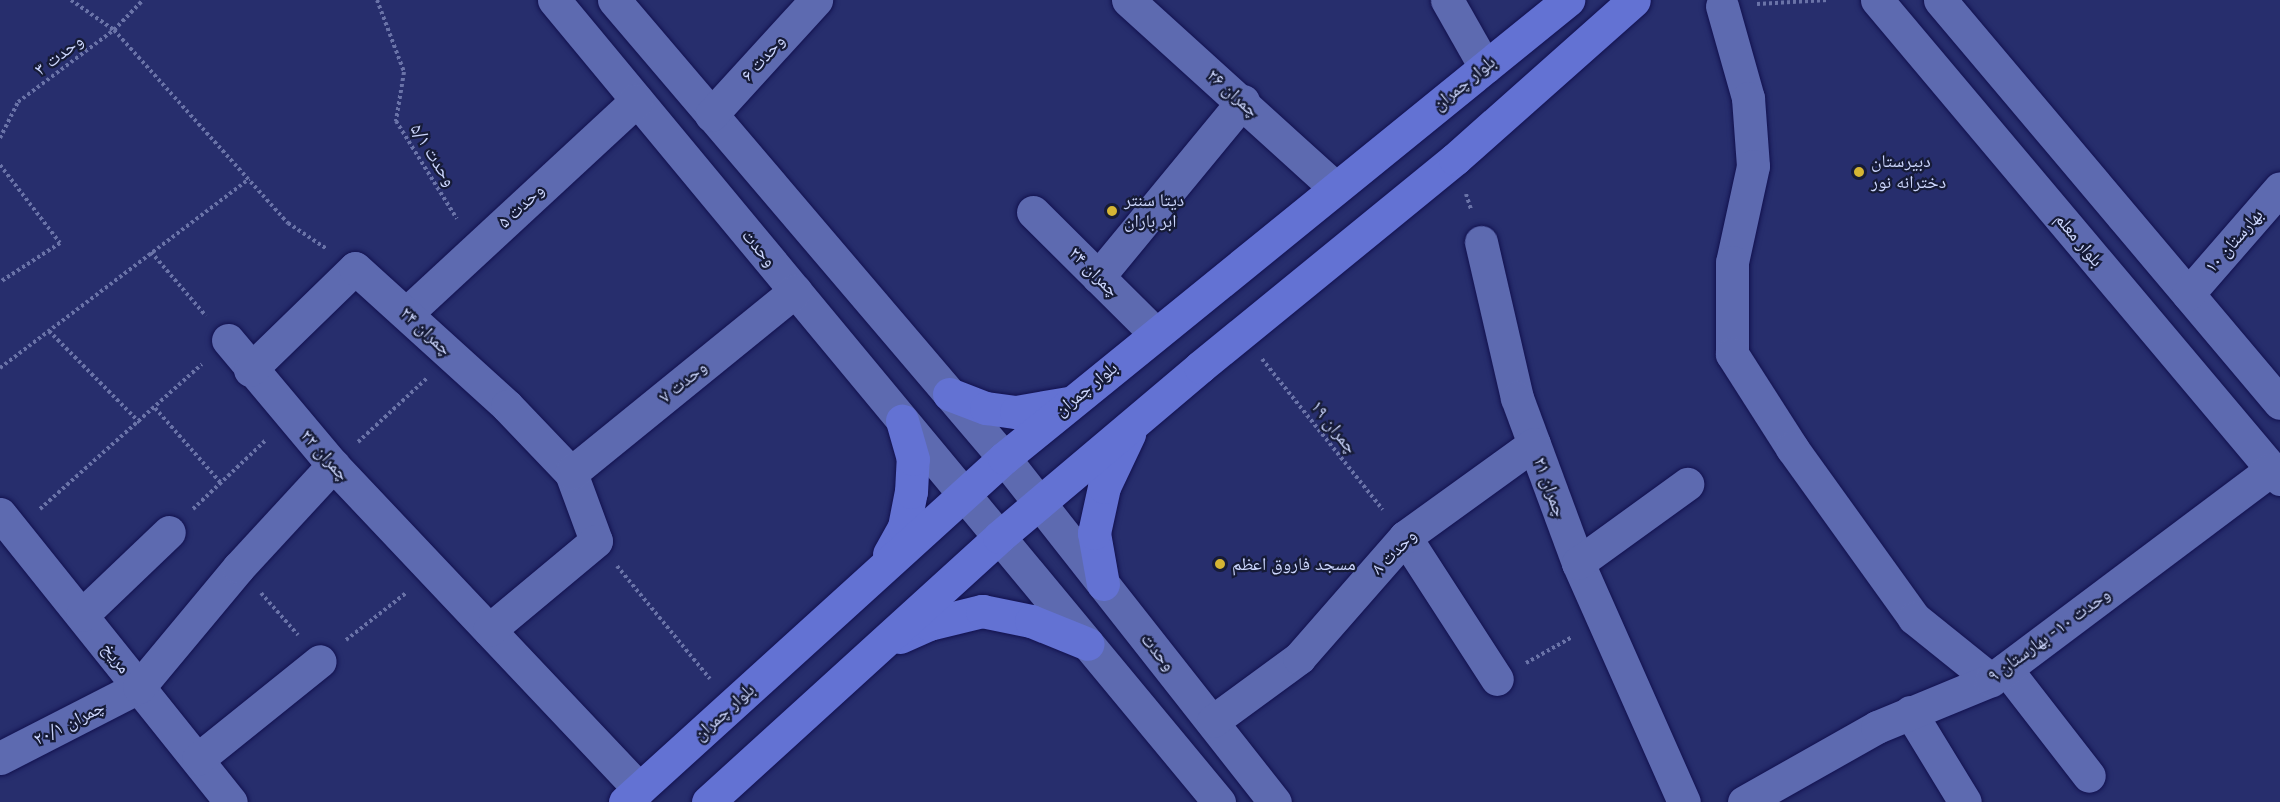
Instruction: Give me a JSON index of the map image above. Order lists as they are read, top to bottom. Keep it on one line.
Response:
{"streets":{"main road":["بلوار چمران"],"street":["وحدت ۶","چمران ۲۶","وحدت ۵","بلوار معلم","بهارستان ۱۰","وحدت","چمران ۲۴","وحدت ۷","چمران ۲۲","چمران ۲۱","وحدت ۸","وحدت ۱۰ - بهارستان ۹","مریخ","چمران ۲۰/۱"],"path":["وحدت ۳","وحدت ۵/۱","چمران ۱۹"]},"crossings":[["بلوار چمران","چمران ۲۶"],["بلوار چمران","وحدت"],["بلوار چمران","چمران ۲۴"],["بلوار چمران","چمران ۲۲"],["وحدت ۵/۱","وحدت ۵"],["وحدت ۵","وحدت"],["وحدت ۵","چمران ۲۴"],["بلوار معلم","وحدت ۱۰ - بهارستان ۹"],["وحدت","وحدت ۷"],["وحدت","وحدت ۸"],["چمران ۲۴","وحدت ۷"],["چمران ۱۹","وحدت ۸"],["چمران ۲۱","وحدت ۸"],["مریخ","چمران ۲۰/۱"]],"places":["دبیرستان دخترانه نور","دیتا سنتر ابر باران","مسجد فاروق اعظم"]}
